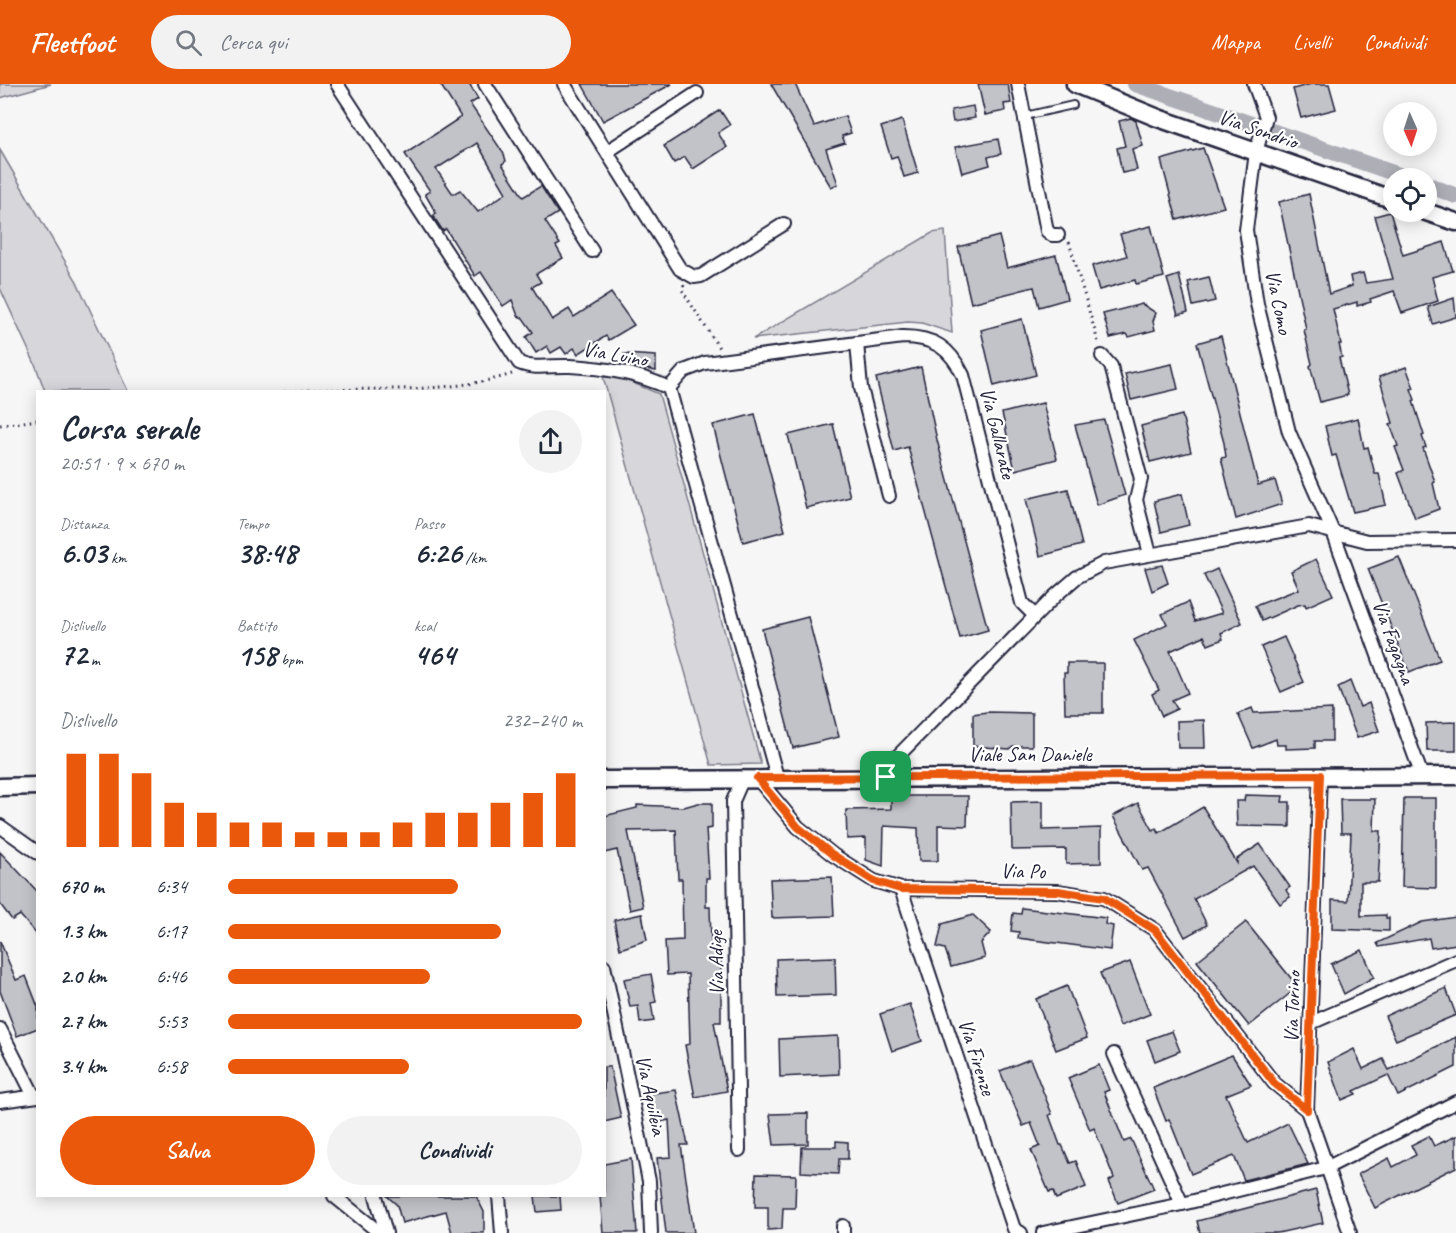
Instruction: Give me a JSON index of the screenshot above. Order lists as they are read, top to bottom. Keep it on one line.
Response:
{"streets":{"street":["Via Sondrio","Via Como","Via Luino","Via Gallarate","Via Fagagna","Viale San Daniele","Via Po","Via Adige","Via Torino","Via Firenze","Via Aquileia"]},"crossings":[["Via Sondrio","Via Como"],["Via Como","Via Fagagna"],["Via Luino","Via Gallarate"],["Via Luino","Viale San Daniele"],["Via Fagagna","Viale San Daniele"],["Viale San Daniele","Via Po"],["Viale San Daniele","Via Adige"],["Viale San Daniele","Via Torino"],["Via Po","Via Adige"],["Via Po","Via Torino"],["Via Po","Via Firenze"]],"north":"bottom","page":{"header":"Fleetfoot","search":"Cerca qui","nav":["Mappa","Livelli","Condividi"],"heading":["Corsa serale","20:51 · 9 × 670 m"],"stats":[["Distanza","6.03 km"],["Tempo","38:48"],["Passo","6:26 /km"],["Dislivello","72 m"],["Battito","158 bpm"],["kcal","464"]],"chart":["Dislivello","232–240 m"],"list":[{"name":"670 m","note":"6:34"},{"name":"1.3 km","note":"6:17"},{"name":"2.0 km","note":"6:46"},{"name":"2.7 km","note":"5:53"},{"name":"3.4 km","note":"6:58"}],"buttons":["Salva","Condividi"]}}
